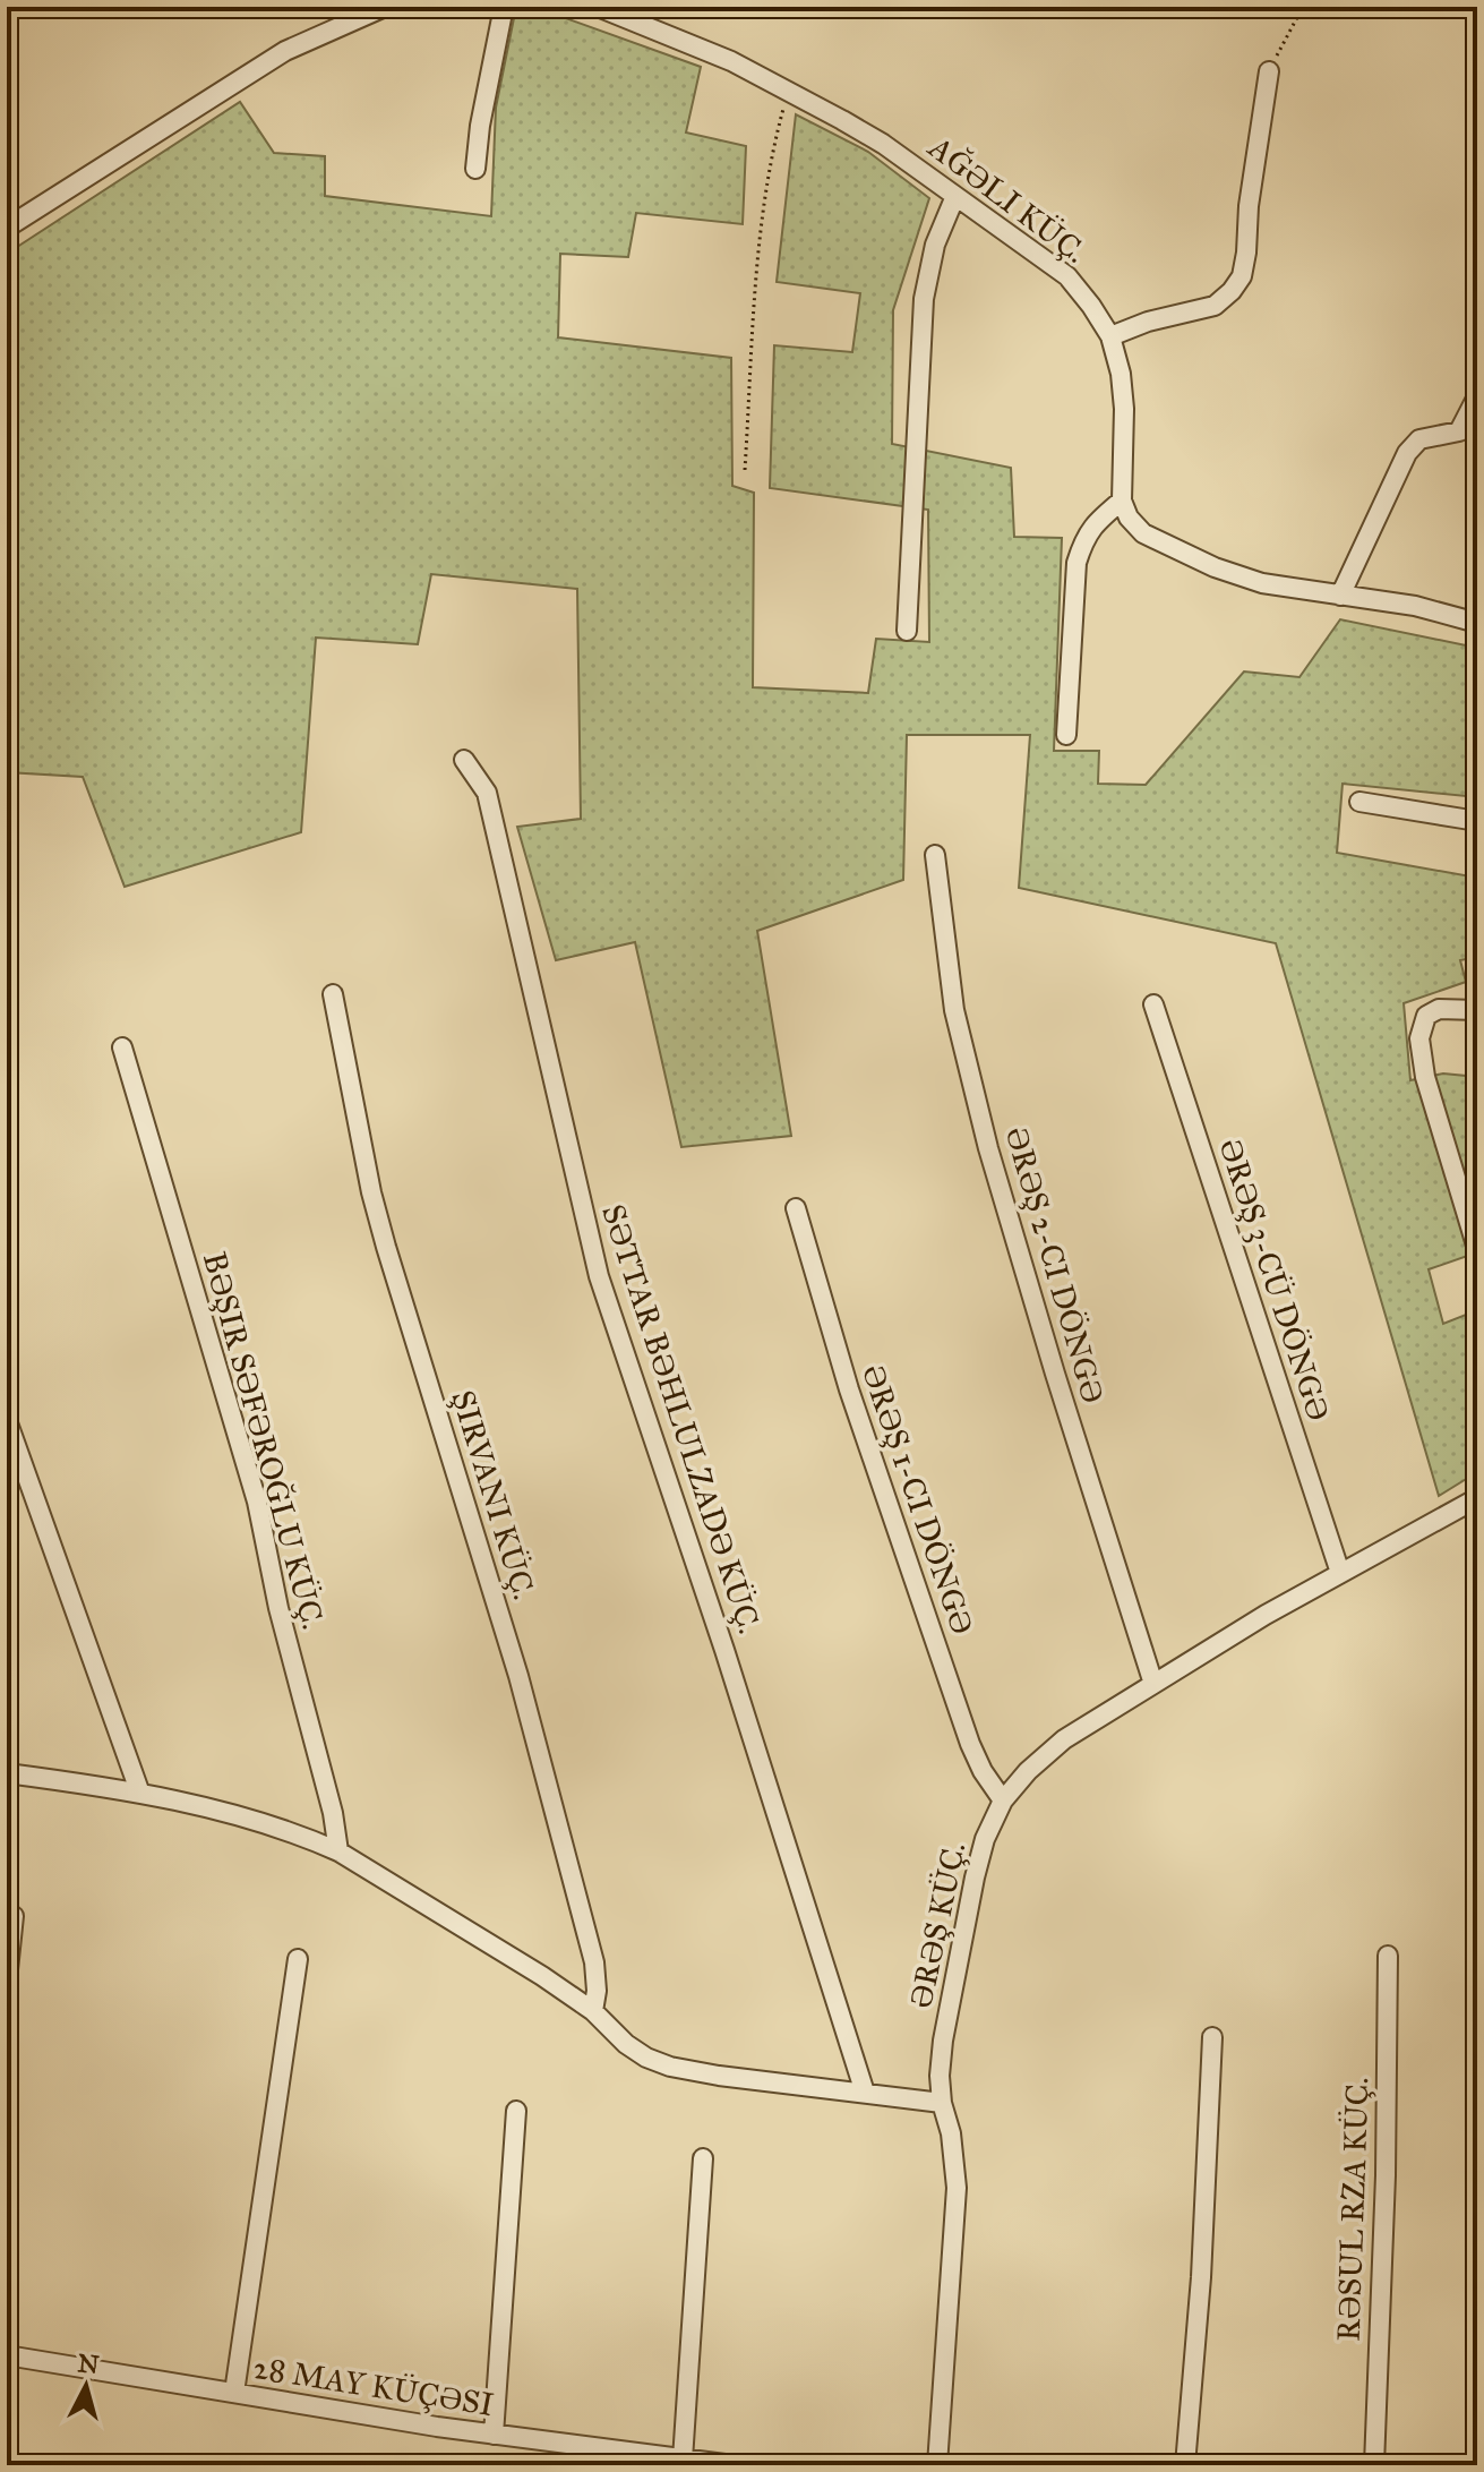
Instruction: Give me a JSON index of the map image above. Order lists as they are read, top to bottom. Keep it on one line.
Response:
{"streets":{"street":["AĞƏLI KÜÇ.","ƏRƏŞ 2-CI DÖNGƏ","ƏRƏŞ 3-CÜ DÖNGƏ","SƏTTAR BƏHLULZADƏ KÜÇ.","BƏŞIR SƏFƏROĞLU KÜÇ.","ŞIRVANI KÜÇ.","ƏRƏŞ 1-CI DÖNGƏ","ƏRƏŞ KÜÇ.","RƏSUL RZA KÜÇ.","28 MAY KÜÇƏSI"]},"crossings":[["ƏRƏŞ 2-CI DÖNGƏ","ƏRƏŞ KÜÇ."],["ƏRƏŞ 3-CÜ DÖNGƏ","ƏRƏŞ KÜÇ."],["ƏRƏŞ 1-CI DÖNGƏ","ƏRƏŞ KÜÇ."]],"north":"top"}
